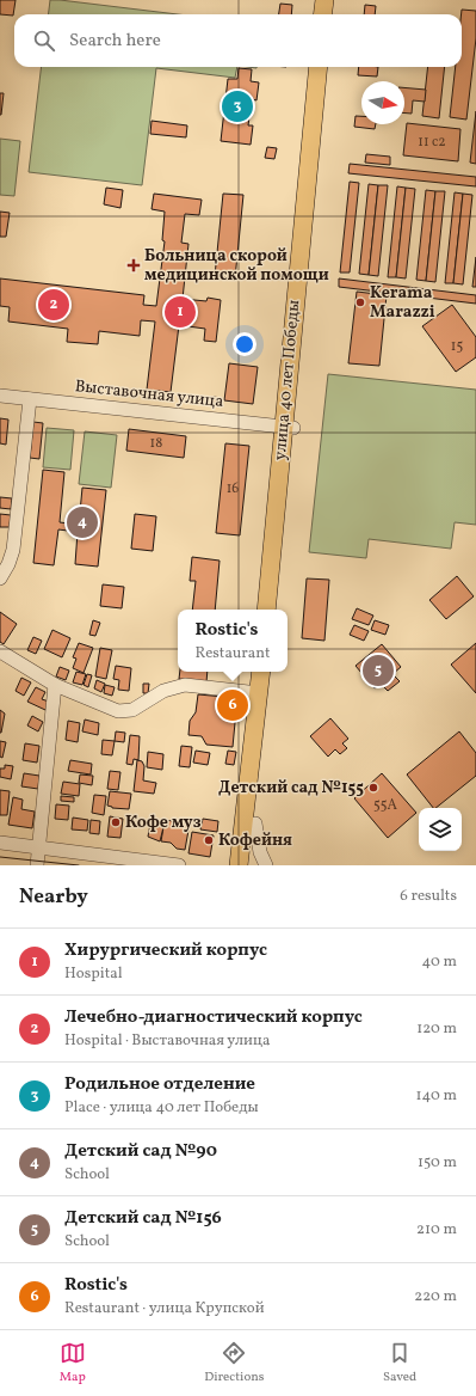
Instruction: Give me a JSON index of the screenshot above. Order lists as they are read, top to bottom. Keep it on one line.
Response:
{"streets":{"main road":["улица 40 лет Победы"],"street":["Выставочная улица"]},"crossings":[["улица 40 лет Победы","Выставочная улица"]],"places":{"health":["Больница скорой медицинской помощи"],"other":["Kerama Marazzi","Детский сад №155","Кофе муз","Кофейня"]},"house_numbers":["11 с2","15","18","16","55А"],"north":"right","page":{"search":"Search here","pins":["3","2","1","4","5","6"],"popup":["Rostic's","Restaurant"],"heading":["Nearby","6 results"],"list":[{"mark":"1","name":"Хирургический корпус","note":"Hospital","value":"40 m"},{"mark":"2","name":"Лечебно-диагностический корпус","note":"Hospital · Выставочная улица","value":"120 m"},{"mark":"3","name":"Родильное отделение","note":"Place · улица 40 лет Победы","value":"140 m"},{"mark":"4","name":"Детский сад №90","note":"School","value":"150 m"},{"mark":"5","name":"Детский сад №156","note":"School","value":"210 m"},{"mark":"6","name":"Rostic's","note":"Restaurant · улица Крупской","value":"220 m"}],"nav":["Map","Directions","Saved"]}}
